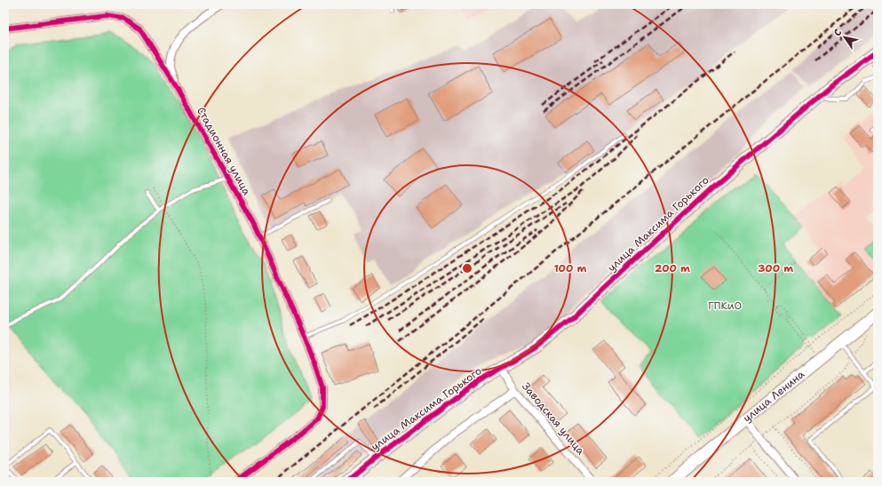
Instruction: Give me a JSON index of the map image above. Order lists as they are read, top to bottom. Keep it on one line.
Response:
{"streets":{"street":["Стадионная улица","улица Максима Горького","улица Ленина","Заводская улица"]},"crossings":[["улица Максима Горького","Заводская улица"]],"parks":["ГПКиО"],"north":"top left","rings":["100 m","200 m","300 m"]}
